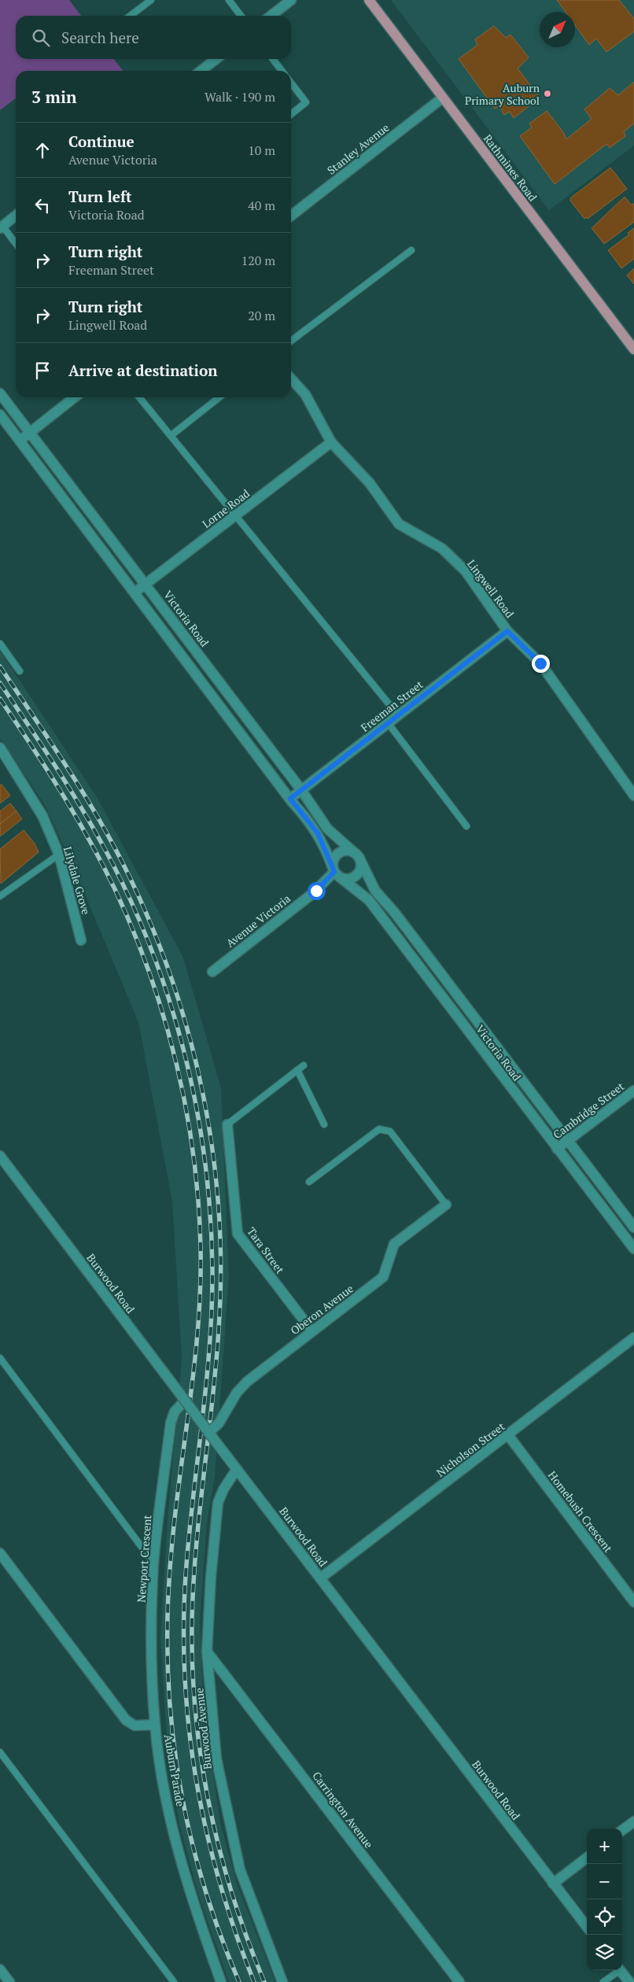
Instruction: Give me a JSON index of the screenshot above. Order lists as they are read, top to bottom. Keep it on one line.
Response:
{"streets":{"main road":["Rathmines Road"],"street":["Stanley Avenue","Lorne Road","Lingwell Road","Victoria Road","Freeman Street","Lilydale Grove","Avenue Victoria","Cambridge Street","Tara Street","Burwood Road","Oberon Avenue","Nicholson Street","Homebush Crescent","Newport Crescent","Burwood Avenue","Auburn Parade","Carrington Avenue"]},"crossings":[["Stanley Avenue","Rathmines Road"],["Lorne Road","Lingwell Road"],["Lorne Road","Victoria Road"],["Lingwell Road","Freeman Street"],["Victoria Road","Freeman Street"],["Victoria Road","Avenue Victoria"],["Victoria Road","Cambridge Street"],["Tara Street","Oberon Avenue"],["Burwood Road","Oberon Avenue"],["Burwood Road","Nicholson Street"],["Burwood Road","Newport Crescent"],["Burwood Road","Burwood Avenue"],["Nicholson Street","Homebush Crescent"],["Newport Crescent","Auburn Parade"],["Burwood Avenue","Carrington Avenue"]],"places":["Auburn Primary School"],"north":"top right","page":{"search":"Search here","heading":["3 min","Walk · 190 m"],"list":[["Continue","Avenue Victoria","10 m"],["Turn left","Victoria Road","40 m"],["Turn right","Freeman Street","120 m"],["Turn right","Lingwell Road","20 m"],"Arrive at destination"],"map_buttons":["+","−"]}}
